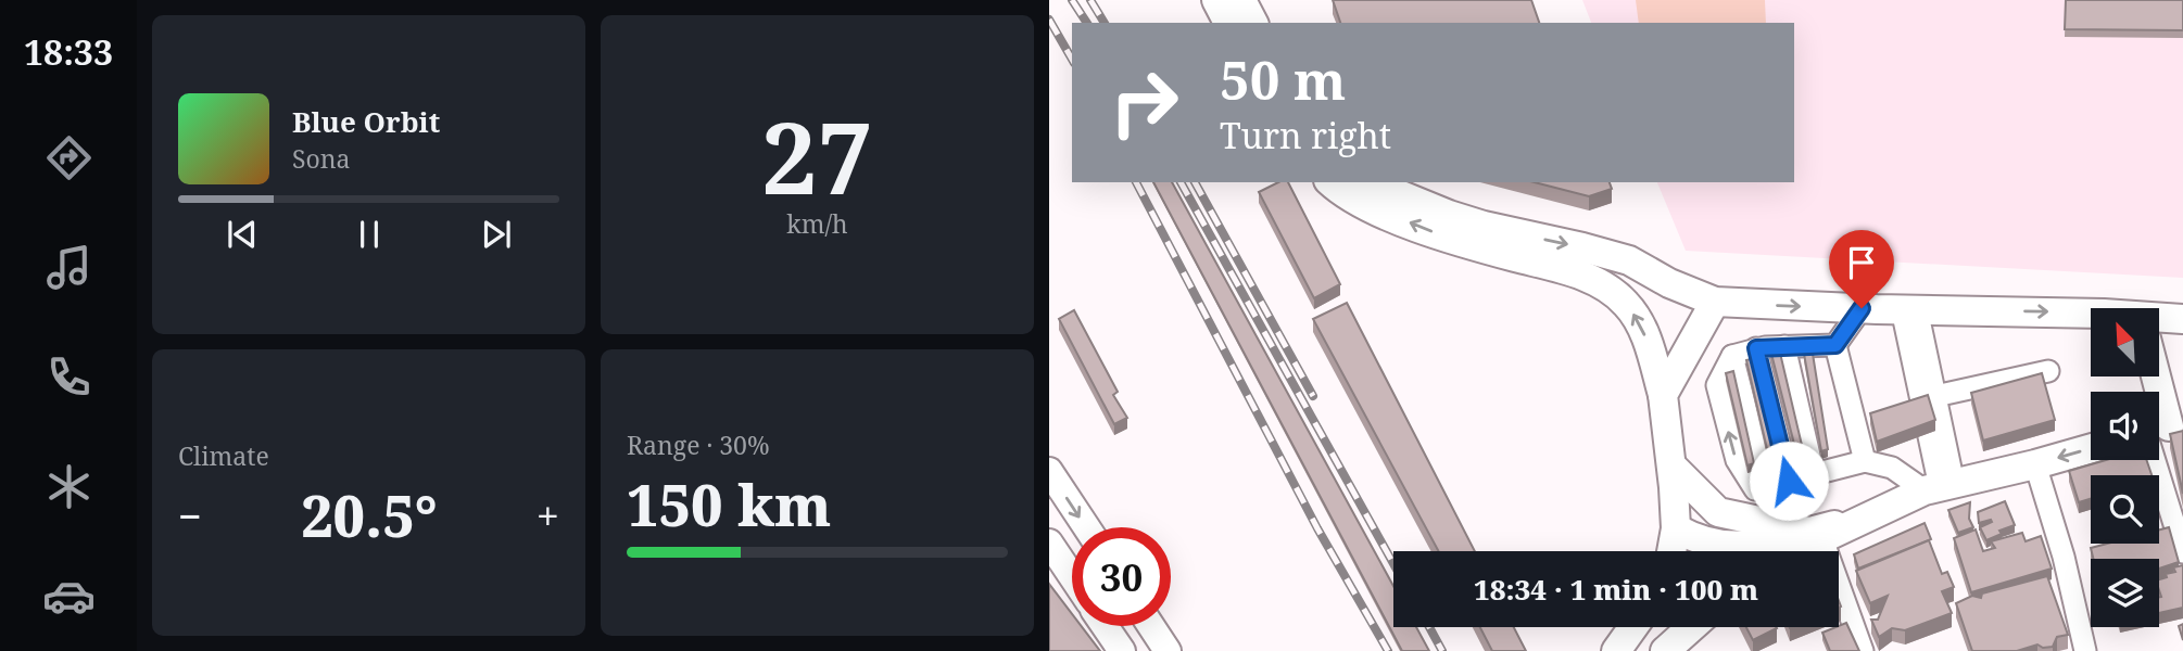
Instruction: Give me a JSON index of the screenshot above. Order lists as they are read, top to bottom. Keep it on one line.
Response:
{"north":"top left","page":{"tabs":"18:33","tile":[["27","km/h"],"Climate",["Range · 30%","150 km"]],"turn":["50 m","Turn right"],"song":["Blue Orbit","Sona"],"heat":["−","20.5°","+"],"limit":"30","trip":"18:34 · 1 min · 100 m"}}
